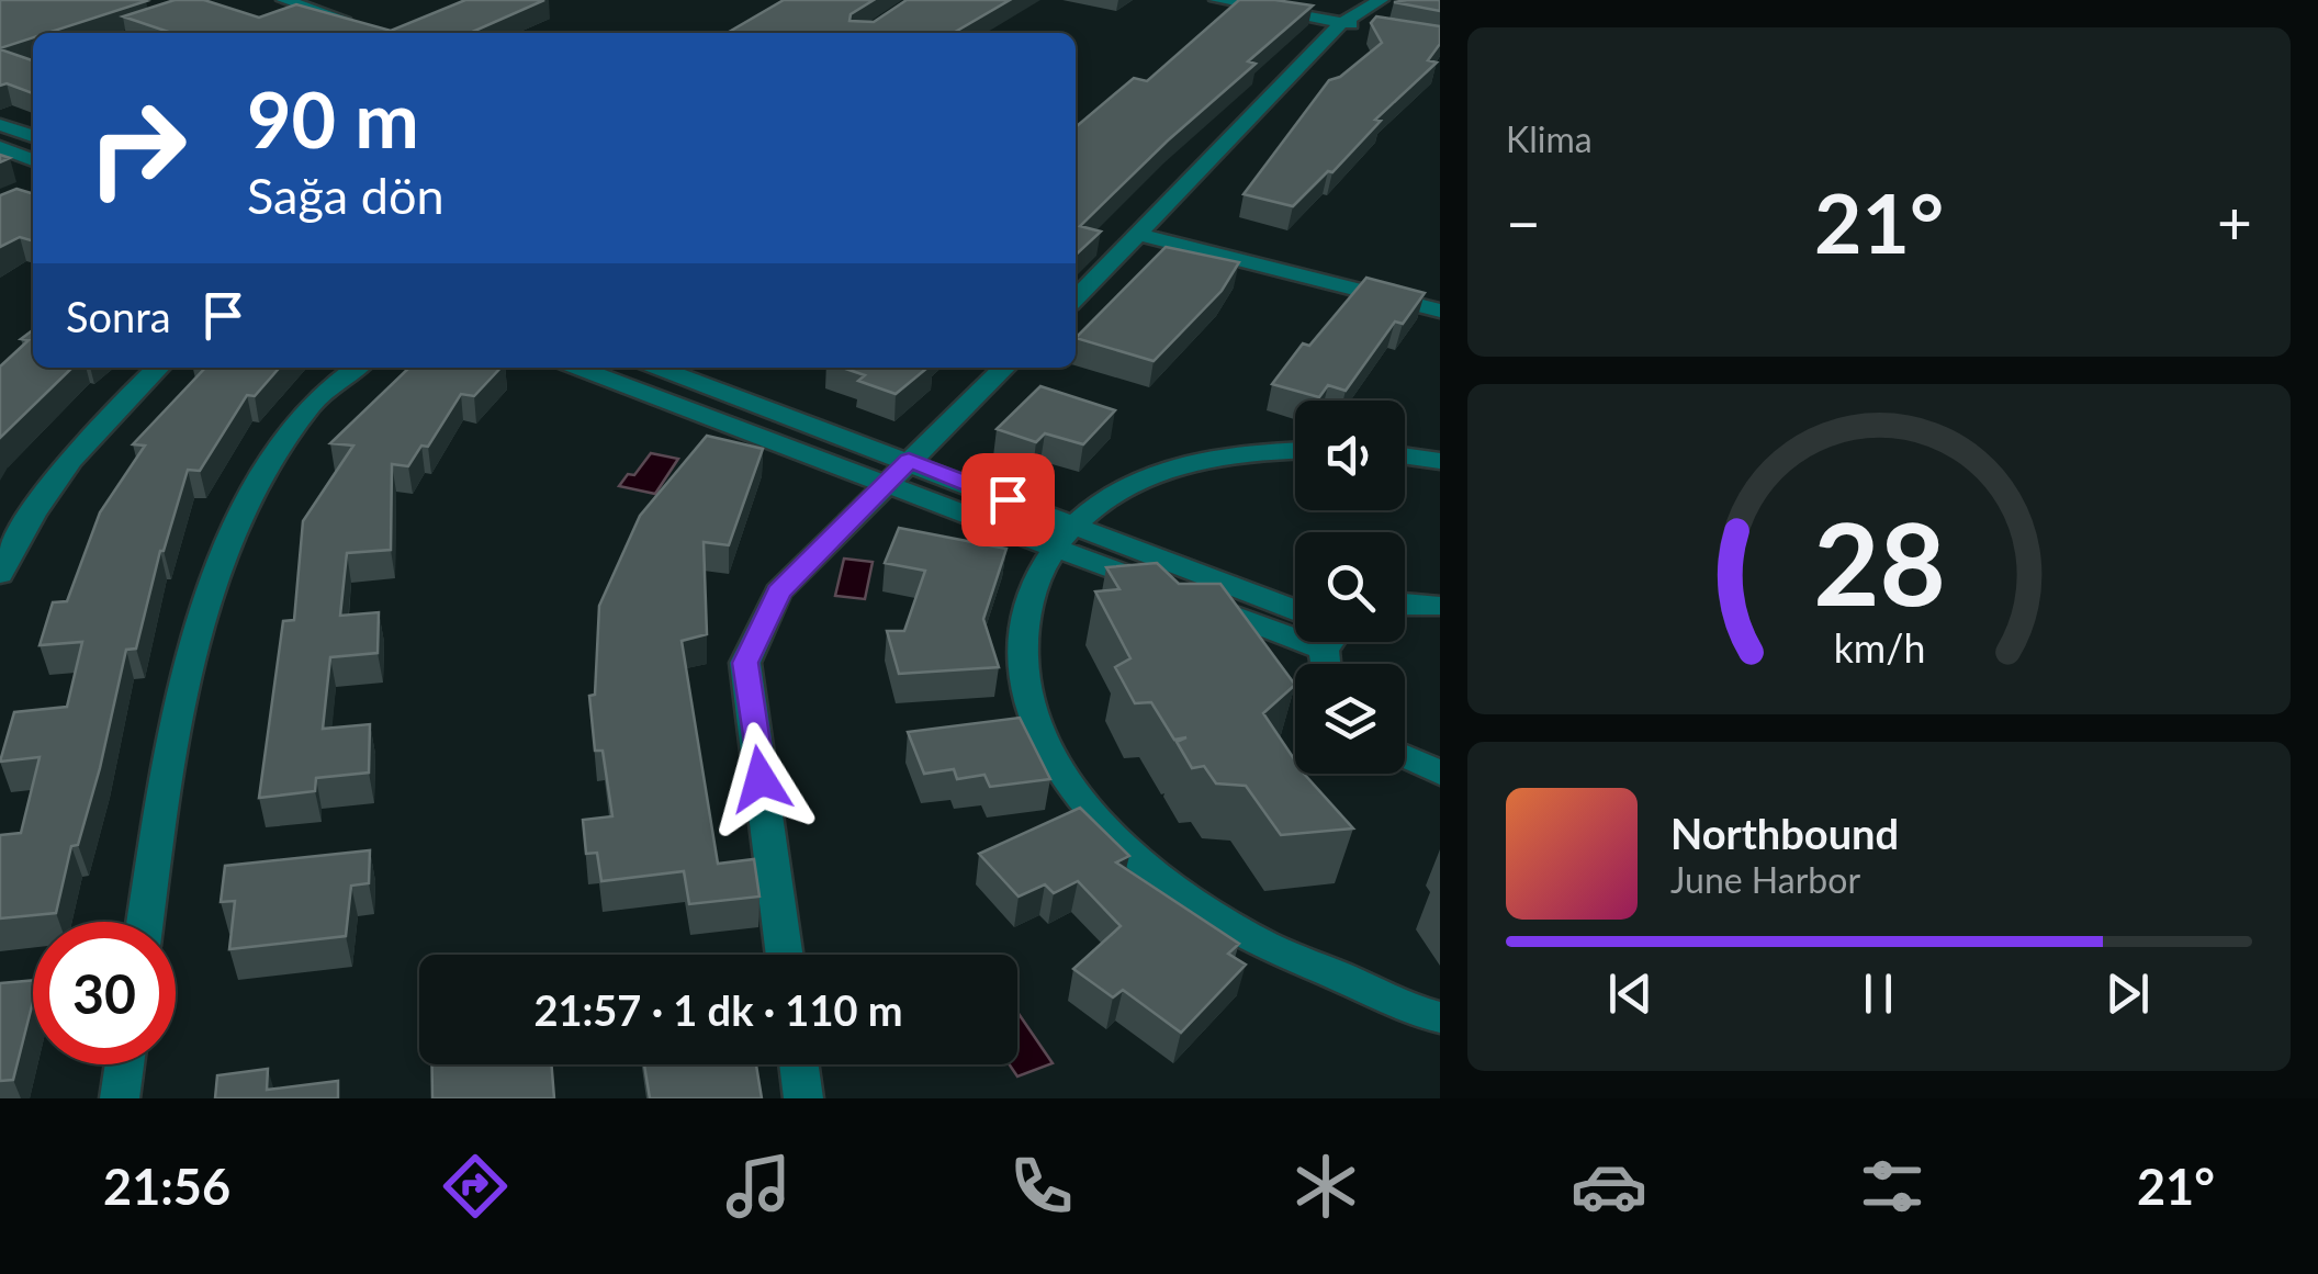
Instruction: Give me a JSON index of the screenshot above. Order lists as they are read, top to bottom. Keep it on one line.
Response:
{"page":{"tile":"Klima","turn":["90 m","Sağa dön"],"heat":["−","21°","+"],"then":"Sonra","song":["Northbound","June Harbor"],"limit":"30","trip":"21:57 · 1 dk · 110 m","tabs":["21:56","21°"],"gauge":["28","km/h"]}}
